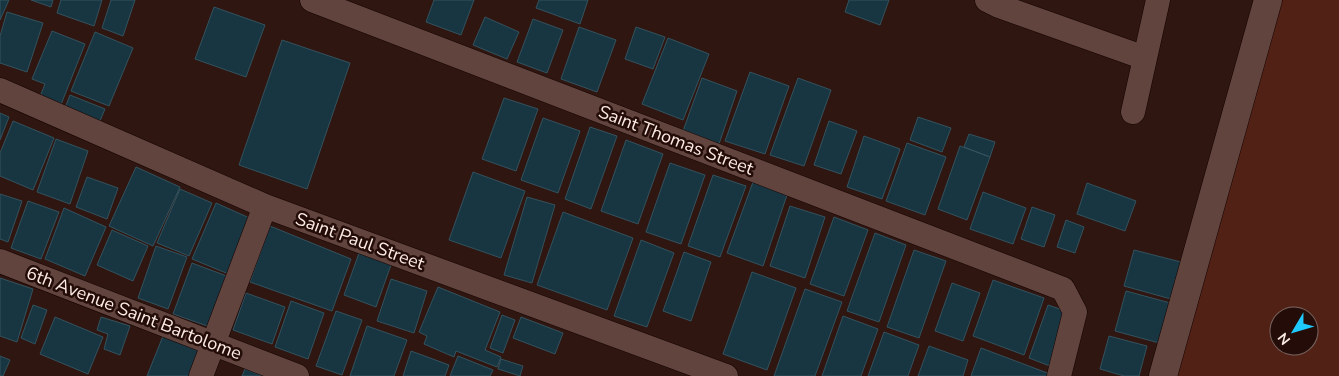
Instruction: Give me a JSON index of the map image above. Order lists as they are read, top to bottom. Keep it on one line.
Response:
{"streets":{"street":["Saint Thomas Street","Saint Paul Street","6th Avenue Saint Bartolome"]},"north":"bottom left"}
